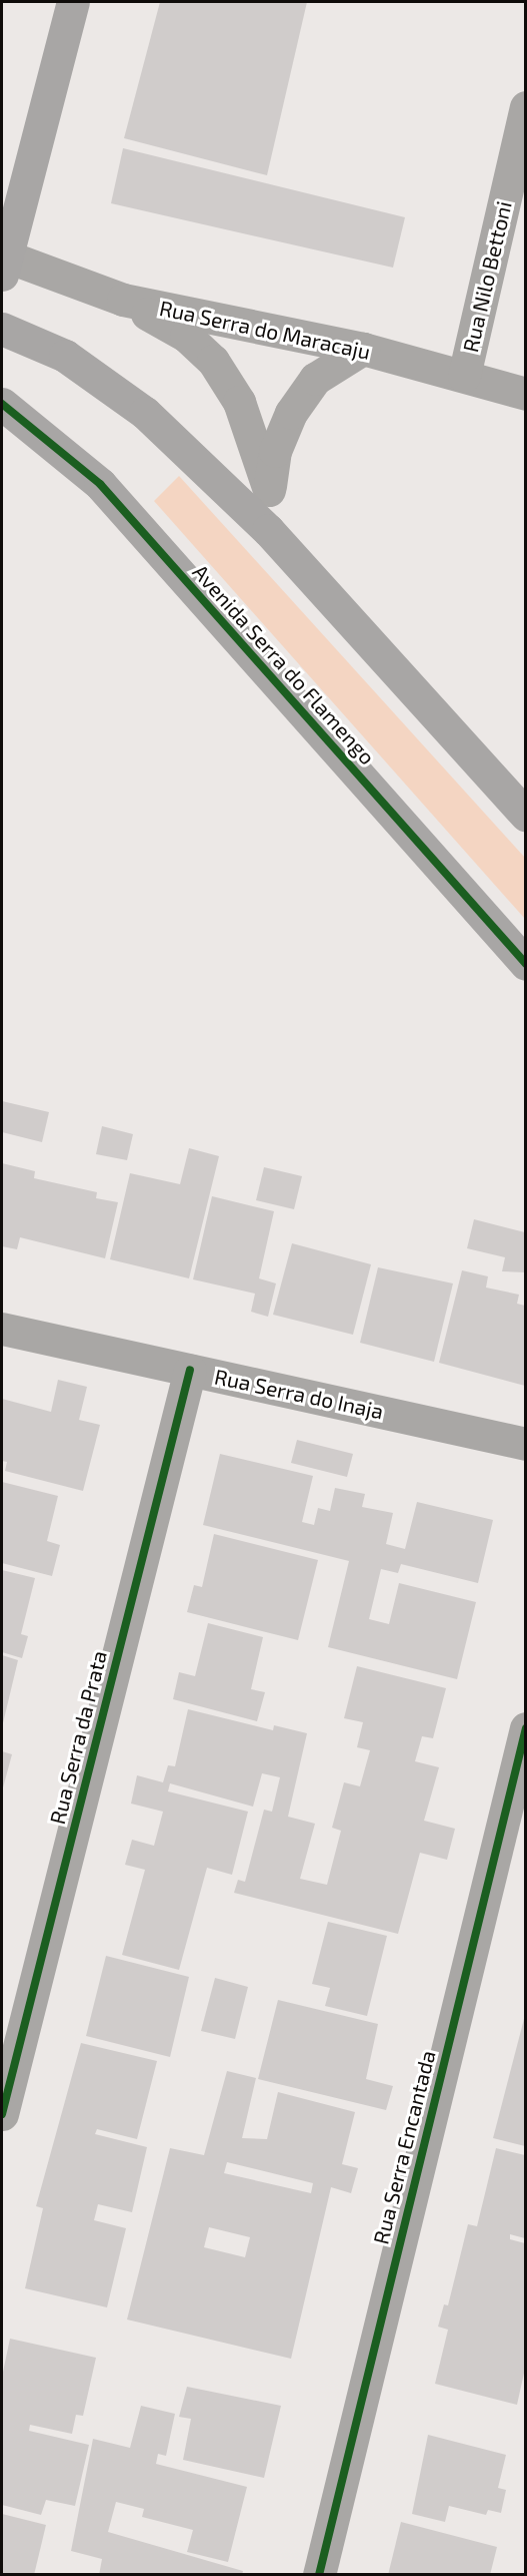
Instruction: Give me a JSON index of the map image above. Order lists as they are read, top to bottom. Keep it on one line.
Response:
{"streets":{"street":["Rua Nilo Bettoni","Rua Serra do Maracaju","Avenida Serra do Flamengo","Rua Serra do Inaja","Rua Serra da Prata","Rua Serra Encantada"]},"crossings":[["Rua Nilo Bettoni","Rua Serra do Maracaju"],["Rua Serra do Inaja","Rua Serra da Prata"]]}
